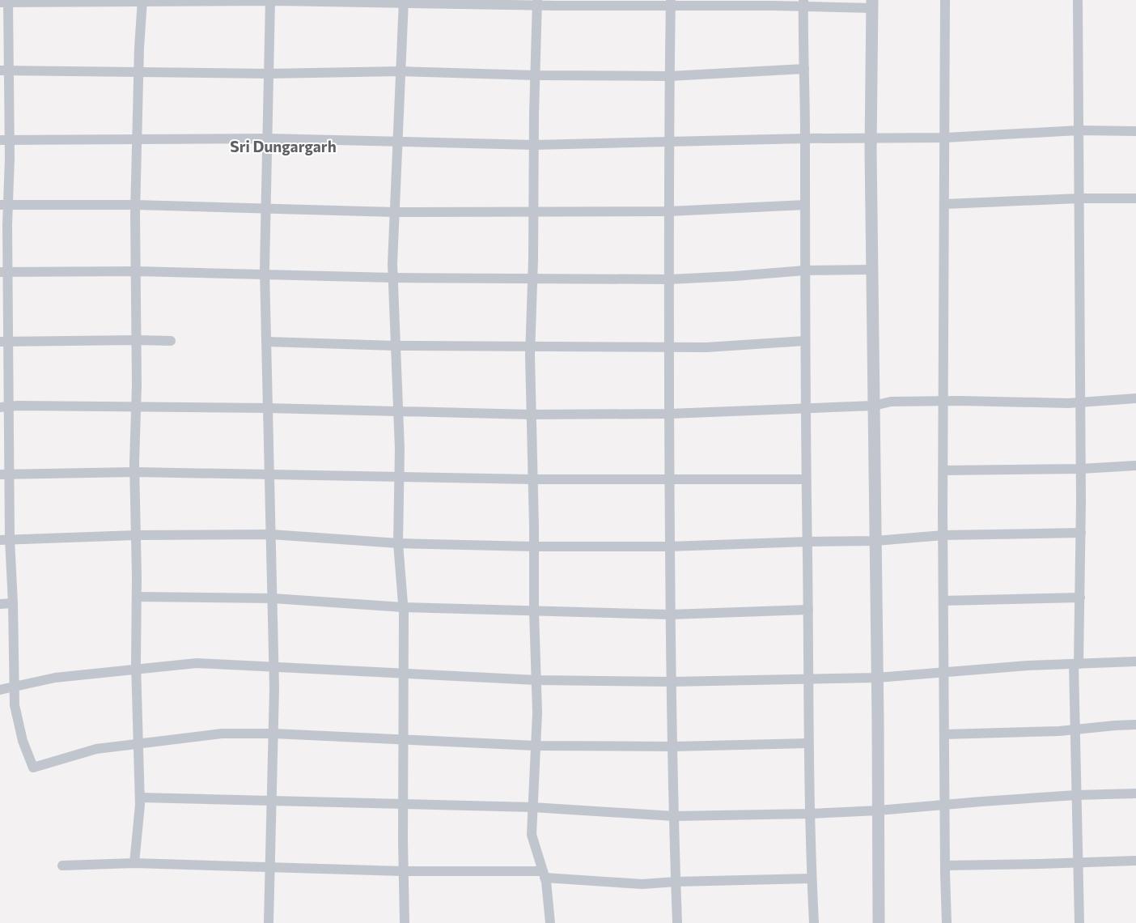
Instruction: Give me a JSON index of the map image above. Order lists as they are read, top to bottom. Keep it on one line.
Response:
{"districts":["Sri Dungargarh"]}
